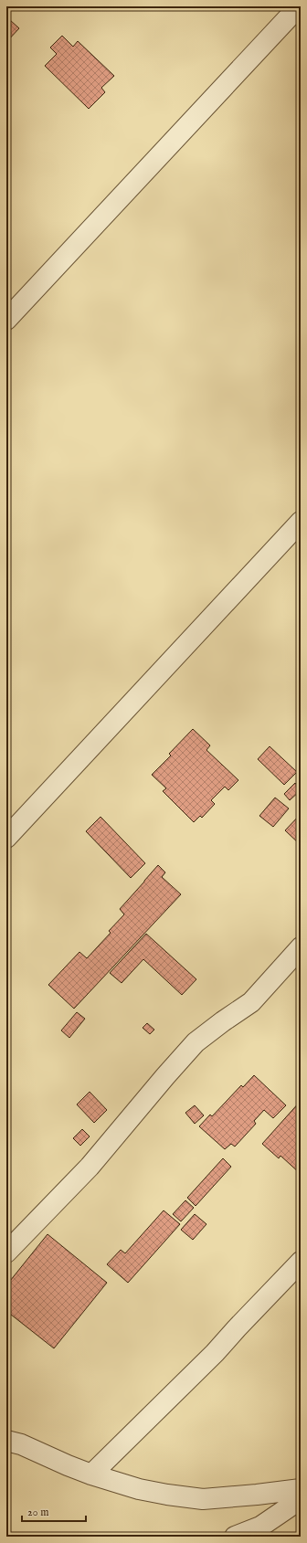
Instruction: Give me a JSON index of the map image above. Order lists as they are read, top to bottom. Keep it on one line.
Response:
{"scale_bar":"20 m"}
